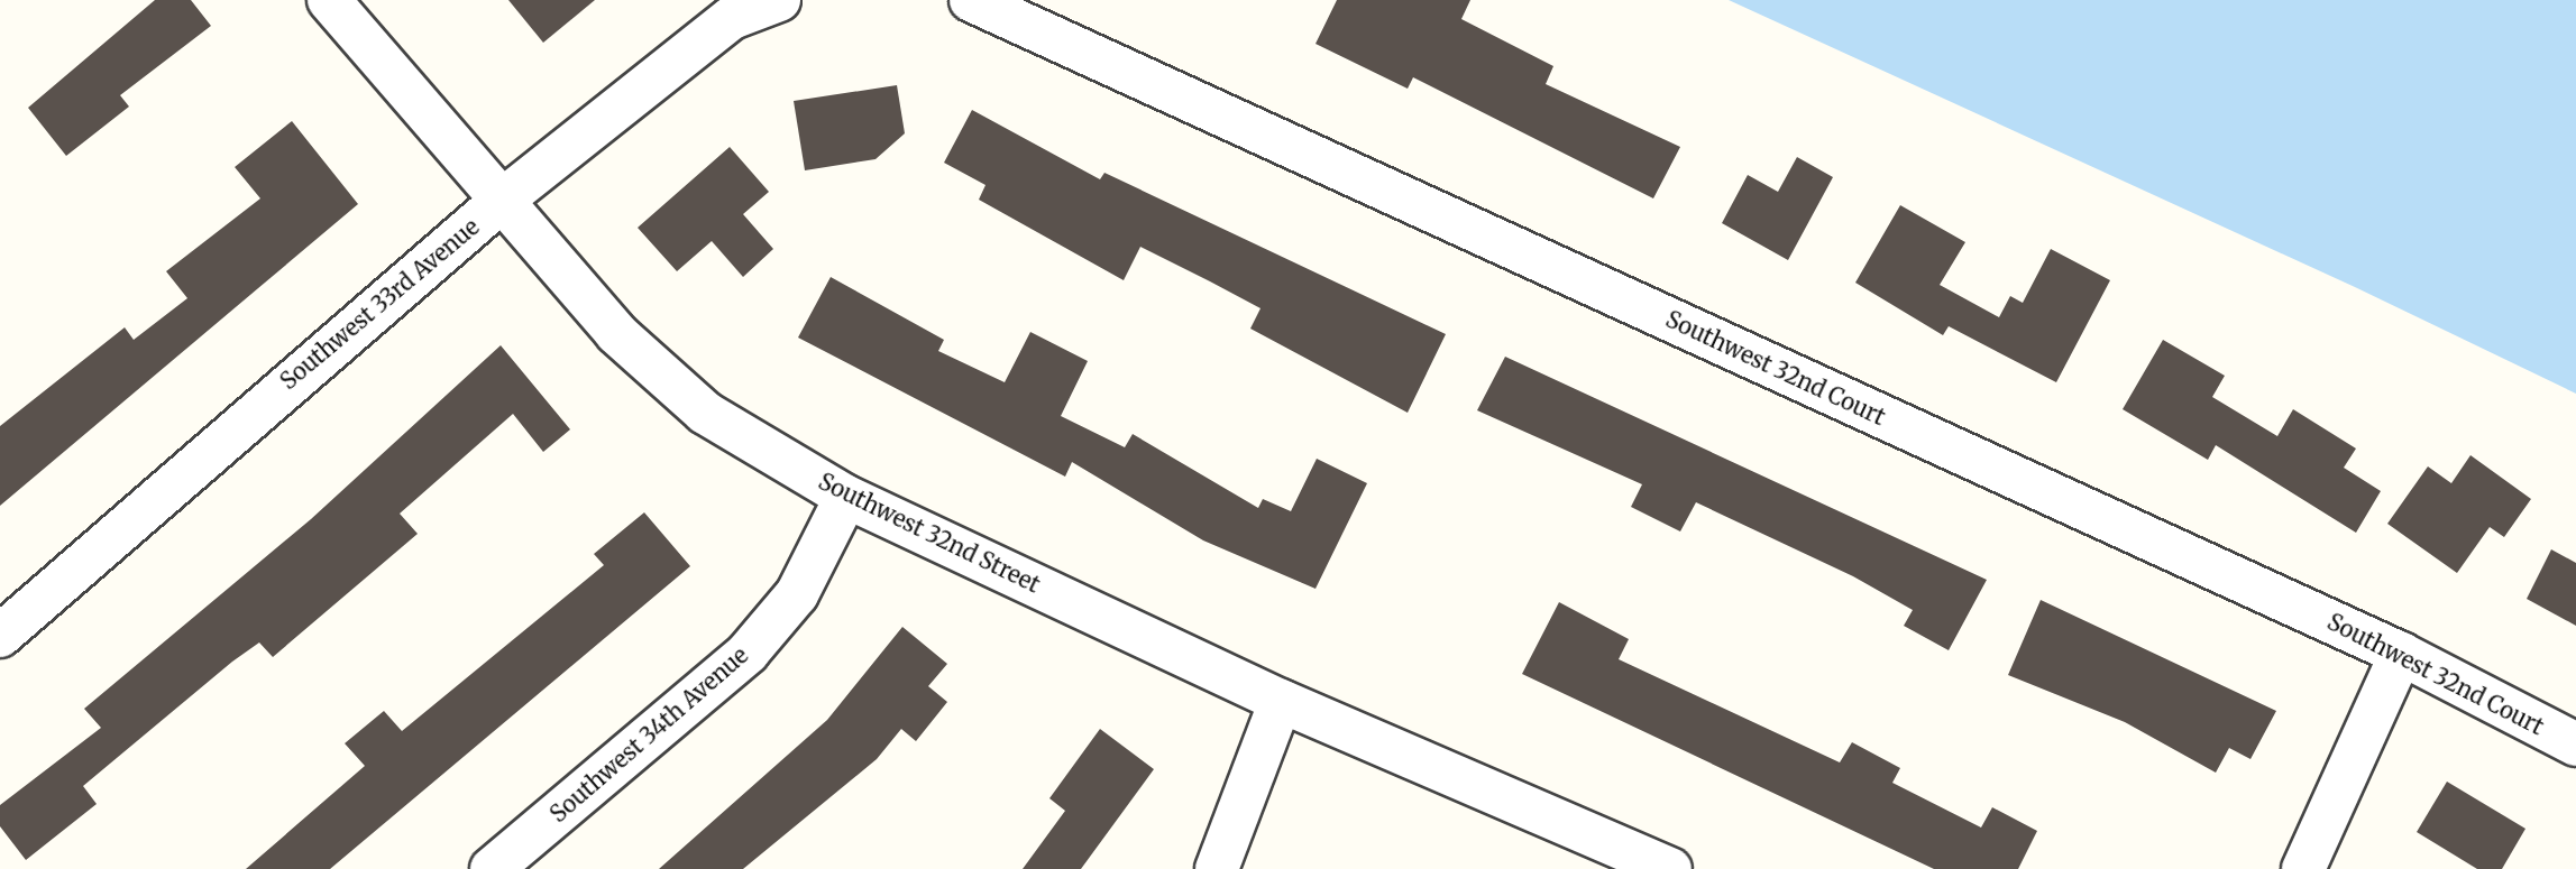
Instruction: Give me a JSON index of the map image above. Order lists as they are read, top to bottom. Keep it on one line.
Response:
{"streets":{"street":["Southwest 33rd Avenue","Southwest 32nd Court","Southwest 32nd Street","Southwest 34th Avenue"]},"crossings":[["Southwest 33rd Avenue","Southwest 32nd Street"],["Southwest 32nd Street","Southwest 34th Avenue"]]}
